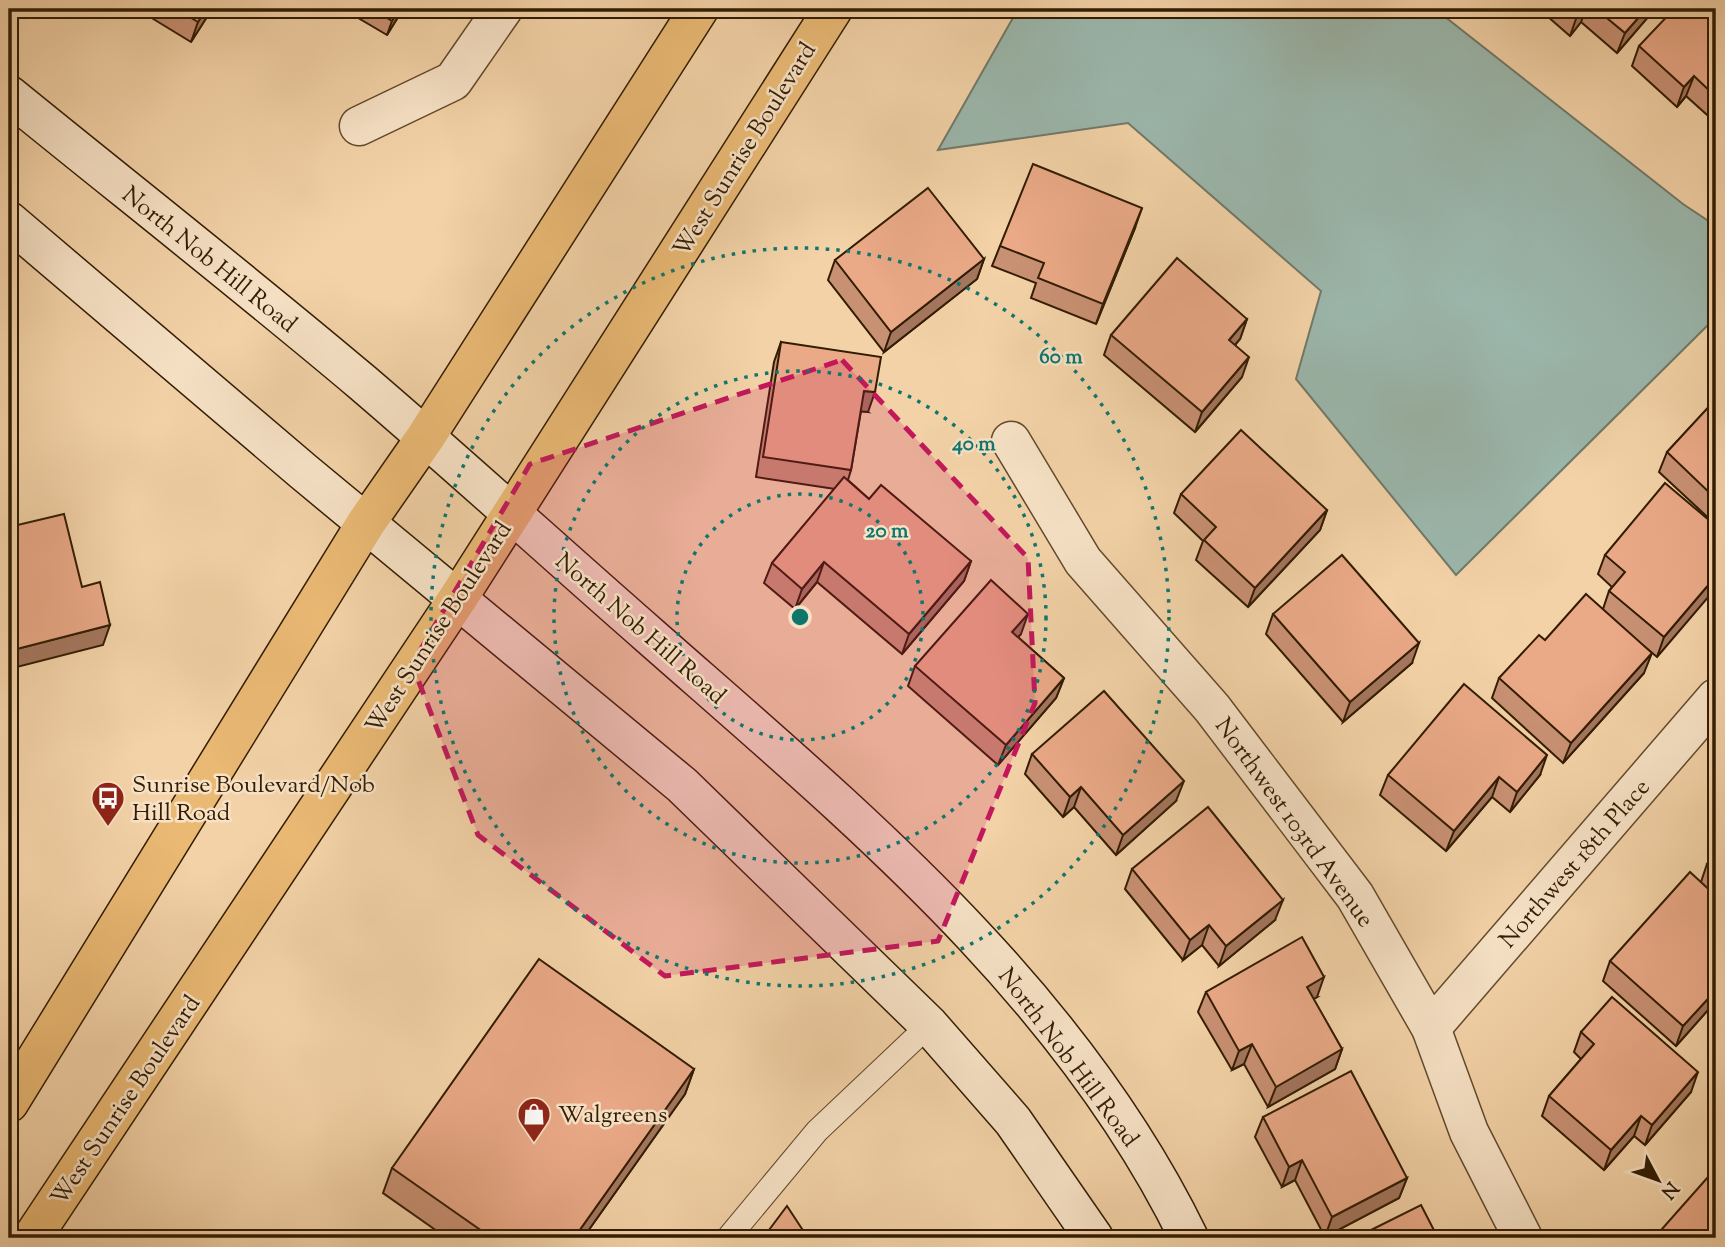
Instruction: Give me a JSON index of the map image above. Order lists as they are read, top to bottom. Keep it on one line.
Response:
{"streets":{"highway":["West Sunrise Boulevard"],"main road":["North Nob Hill Road","Northwest 103rd Avenue","Northwest 18th Place"]},"crossings":[["West Sunrise Boulevard","North Nob Hill Road"],["Northwest 103rd Avenue","Northwest 18th Place"]],"places":{"bus stop":["Sunrise Boulevard/Nob Hill Road"],"shop":["Walgreens"]},"north":"bottom right","rings":["60 m","40 m","20 m"]}
